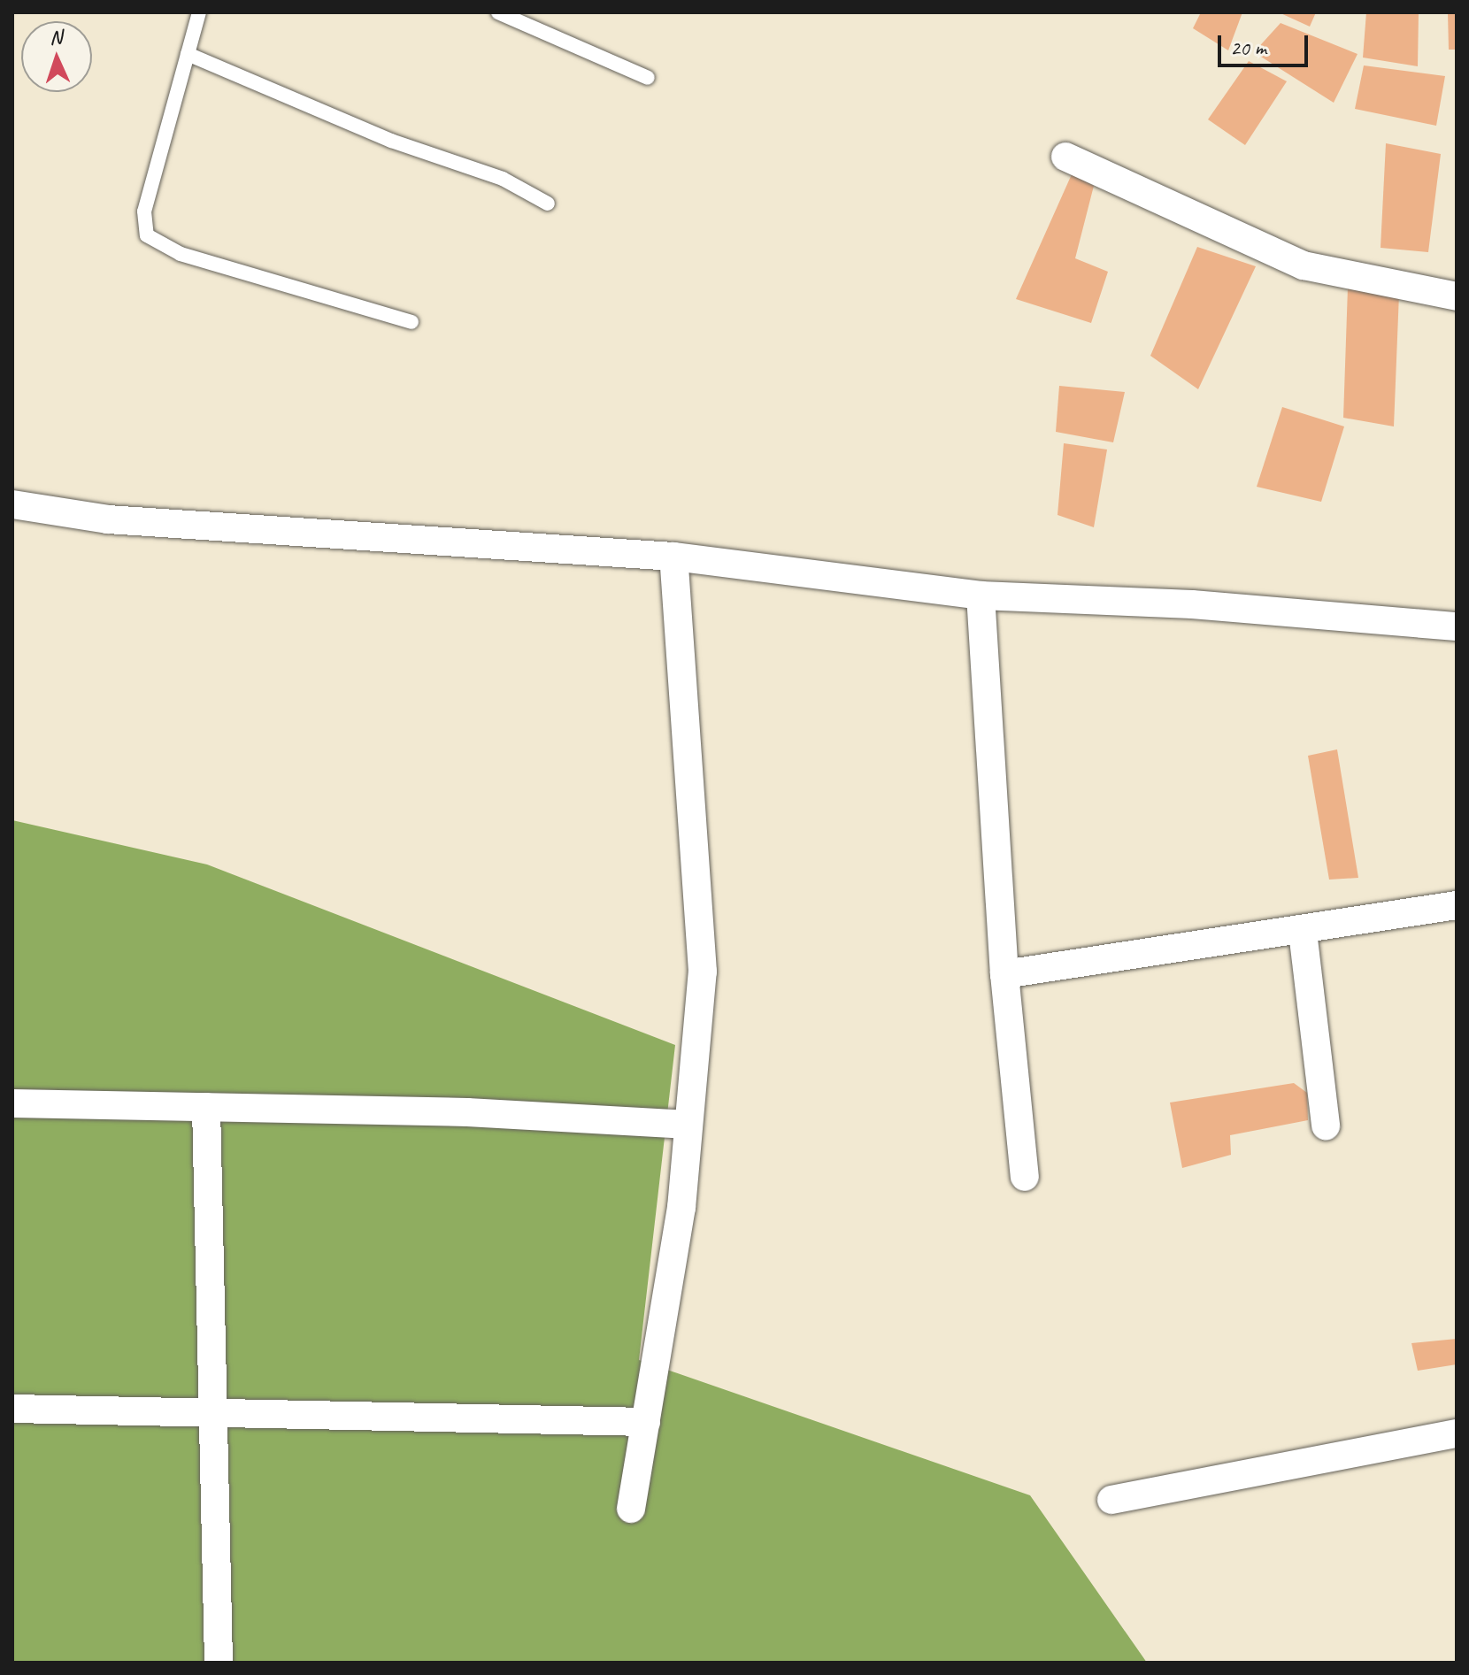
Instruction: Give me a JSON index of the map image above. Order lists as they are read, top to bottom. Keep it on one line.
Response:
{"scale_bar":"20 m","north":"top"}
